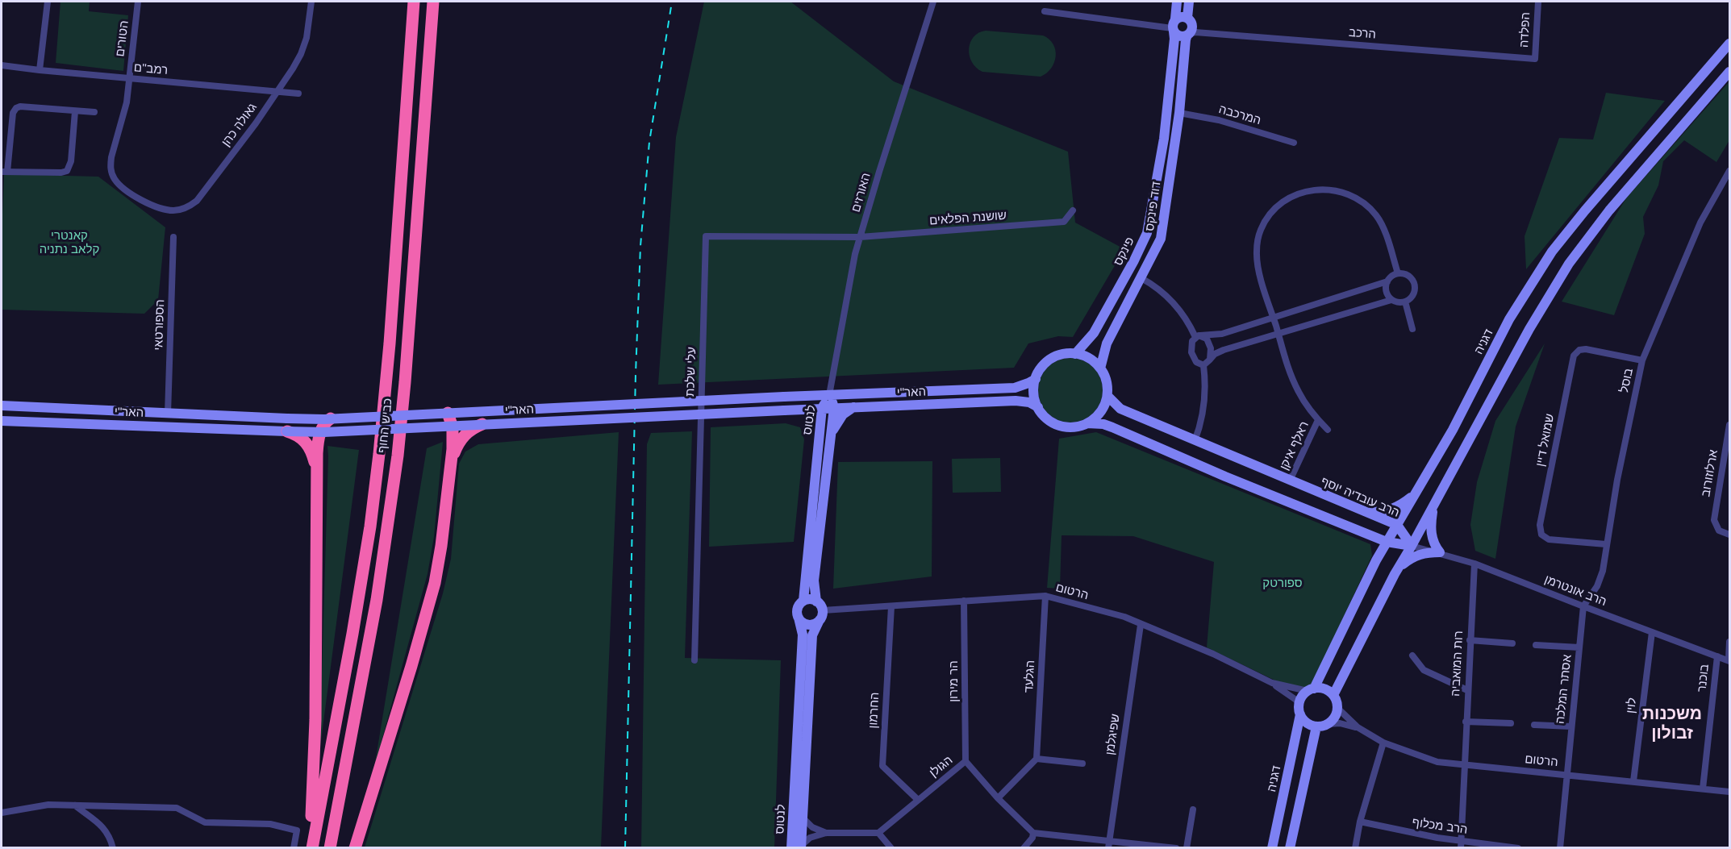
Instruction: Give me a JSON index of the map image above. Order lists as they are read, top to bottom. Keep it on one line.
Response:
{"streets":{"highway":["כביש החוף"],"main road":["דוד פינקס","פינקס","דגניה","האר\"י","לנטוס","הרב עובדיה יוסף"],"street":["הפלדה","הרכב","הטורים","רמב\"ם","המרכבה","גאולה כהן","האורזים","שושנת הפלאים","הספורטאי","עלי שלכת","בוסל","שמואל דיין","ראלף איקן","ארלוזורוב","הרב אונטרמן","הרטום","רות המואביה","הגלעד","בוכנר","הר מירון","אסתר המלכה","לוין","החרמון","שפיגלמן","הגולן","הרב מכלוף"]},"crossings":[["הפלדה","הרכב"],["הרכב","דוד פינקס"],["הרכב","פינקס"],["הטורים","רמב\"ם"],["הטורים","גאולה כהן"],["רמב\"ם","גאולה כהן"],["המרכבה","דוד פינקס"],["האורזים","שושנת הפלאים"],["האורזים","עלי שלכת"],["האורזים","האר\"י"],["האורזים","לנטוס"],["דוד פינקס","פינקס"],["דוד פינקס","האר\"י"],["דוד פינקס","הרב עובדיה יוסף"],["שושנת הפלאים","עלי שלכת"],["פינקס","האר\"י"],["פינקס","הרב עובדיה יוסף"],["הספורטאי","האר\"י"],["דגניה","הרב עובדיה יוסף"],["דגניה","הרטום"],["בוסל","שמואל דיין"],["בוסל","הרב אונטרמן"],["בוסל","אסתר המלכה"],["האר\"י","לנטוס"],["האר\"י","הרב עובדיה יוסף"],["לנטוס","הרטום"],["ראלף איקן","הרב עובדיה יוסף"],["הרב עובדיה יוסף","הרב אונטרמן"],["הרב אונטרמן","רות המואביה"],["הרב אונטרמן","בוכנר"],["הרב אונטרמן","אסתר המלכה"],["הרב אונטרמן","לוין"],["הרטום","רות המואביה"],["הרטום","הגלעד"],["הרטום","בוכנר"],["הרטום","הר מירון"],["הרטום","אסתר המלכה"],["הרטום","לוין"],["הרטום","החרמון"],["הרטום","שפיגלמן"],["רות המואביה","הרב מכלוף"],["הר מירון","הגולן"],["החרמון","הגולן"]],"districts":["משכנות זבולון"],"parks":["קאנטרי קלאב נתניה","ספורטק"]}
